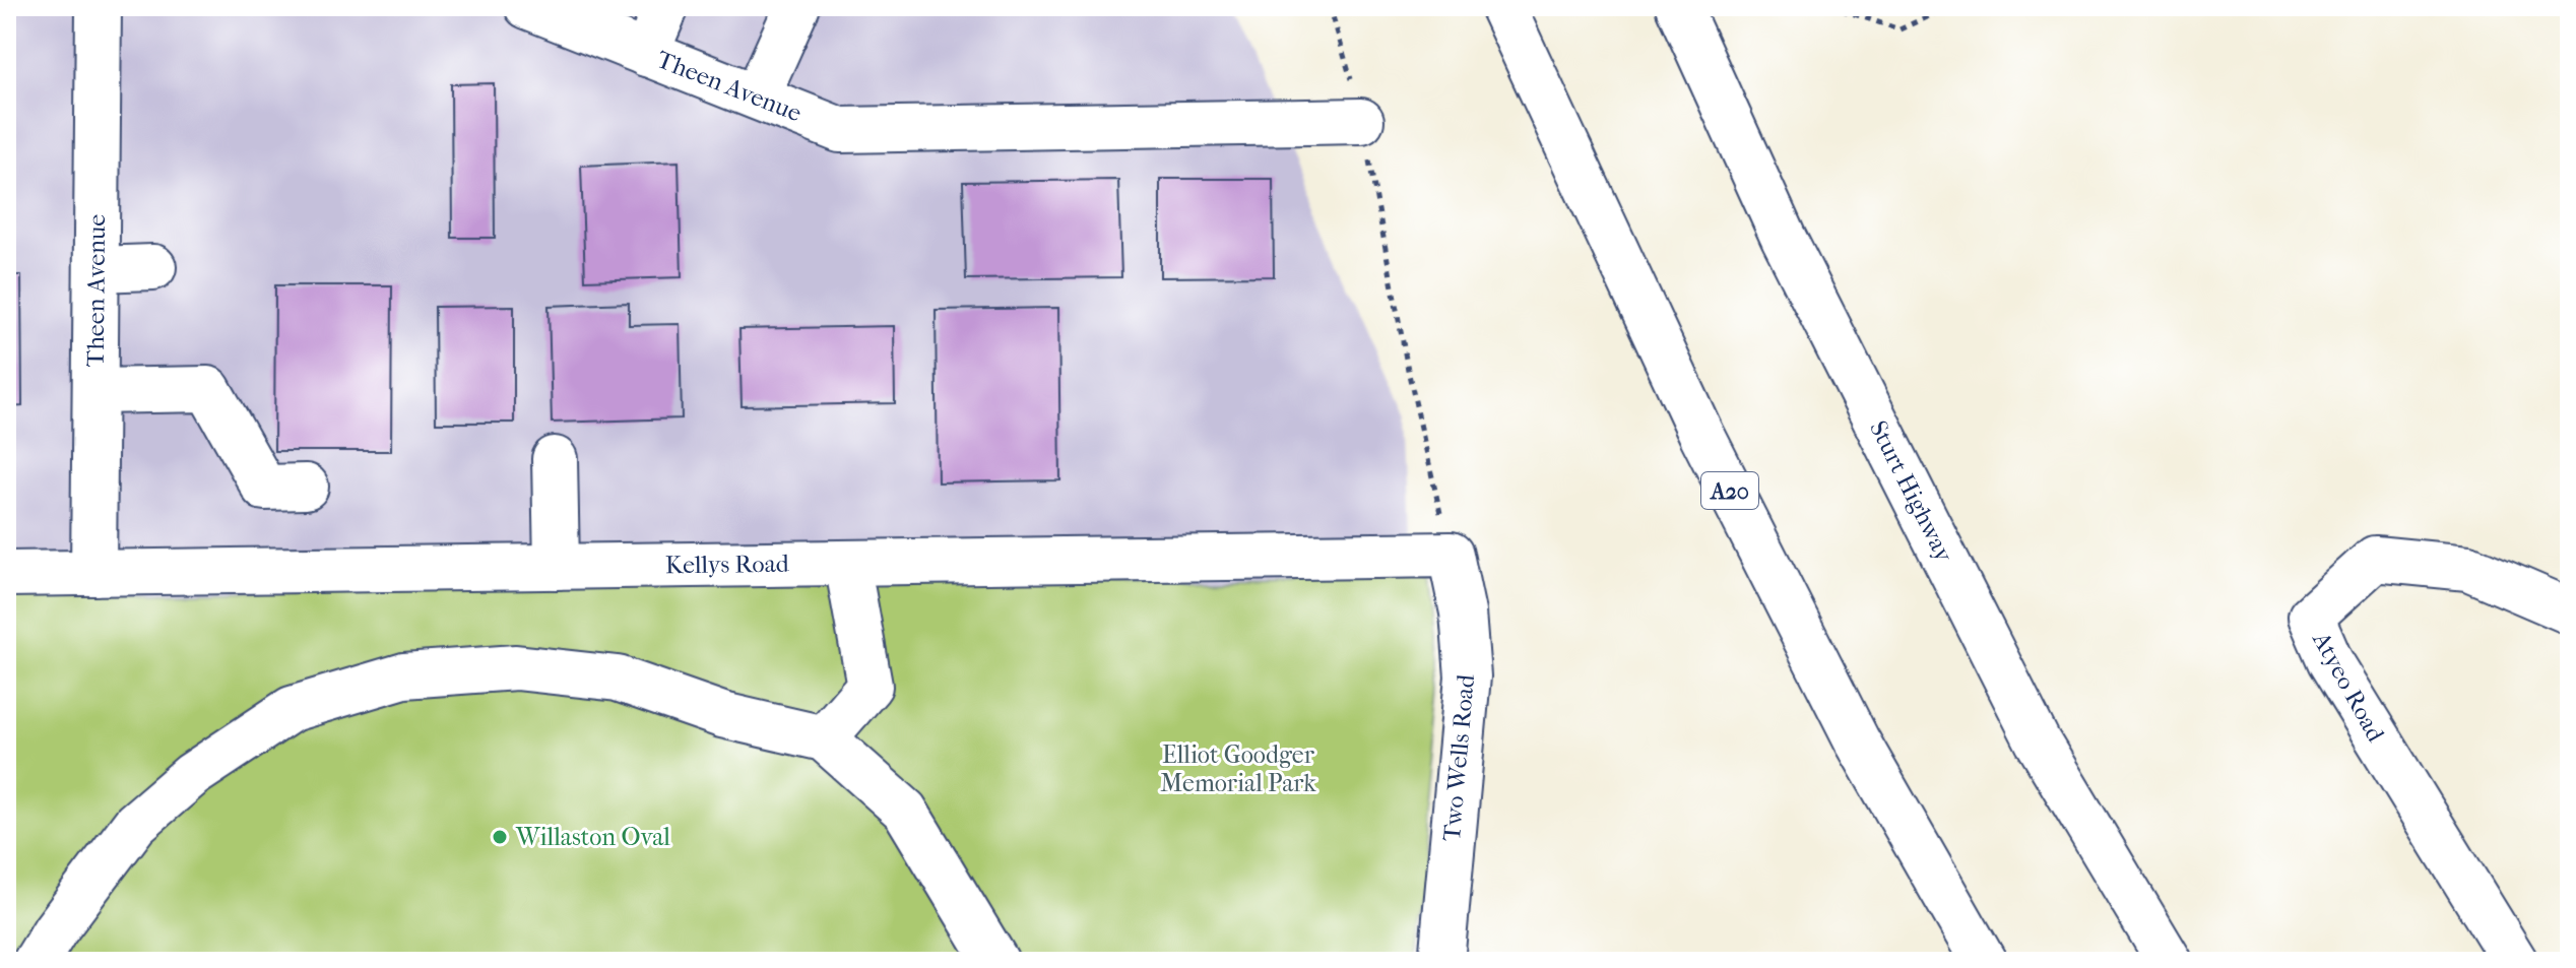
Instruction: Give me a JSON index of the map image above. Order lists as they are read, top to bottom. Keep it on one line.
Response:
{"streets":{"main road":["Theen Avenue","A20","Sturt Highway","Kellys Road","Atyeo Road","Two Wells Road"]},"crossings":[["Theen Avenue","Kellys Road"],["Kellys Road","Two Wells Road"]],"parks":["Elliot Goodger Memorial Park"],"places":["Willaston Oval"]}
